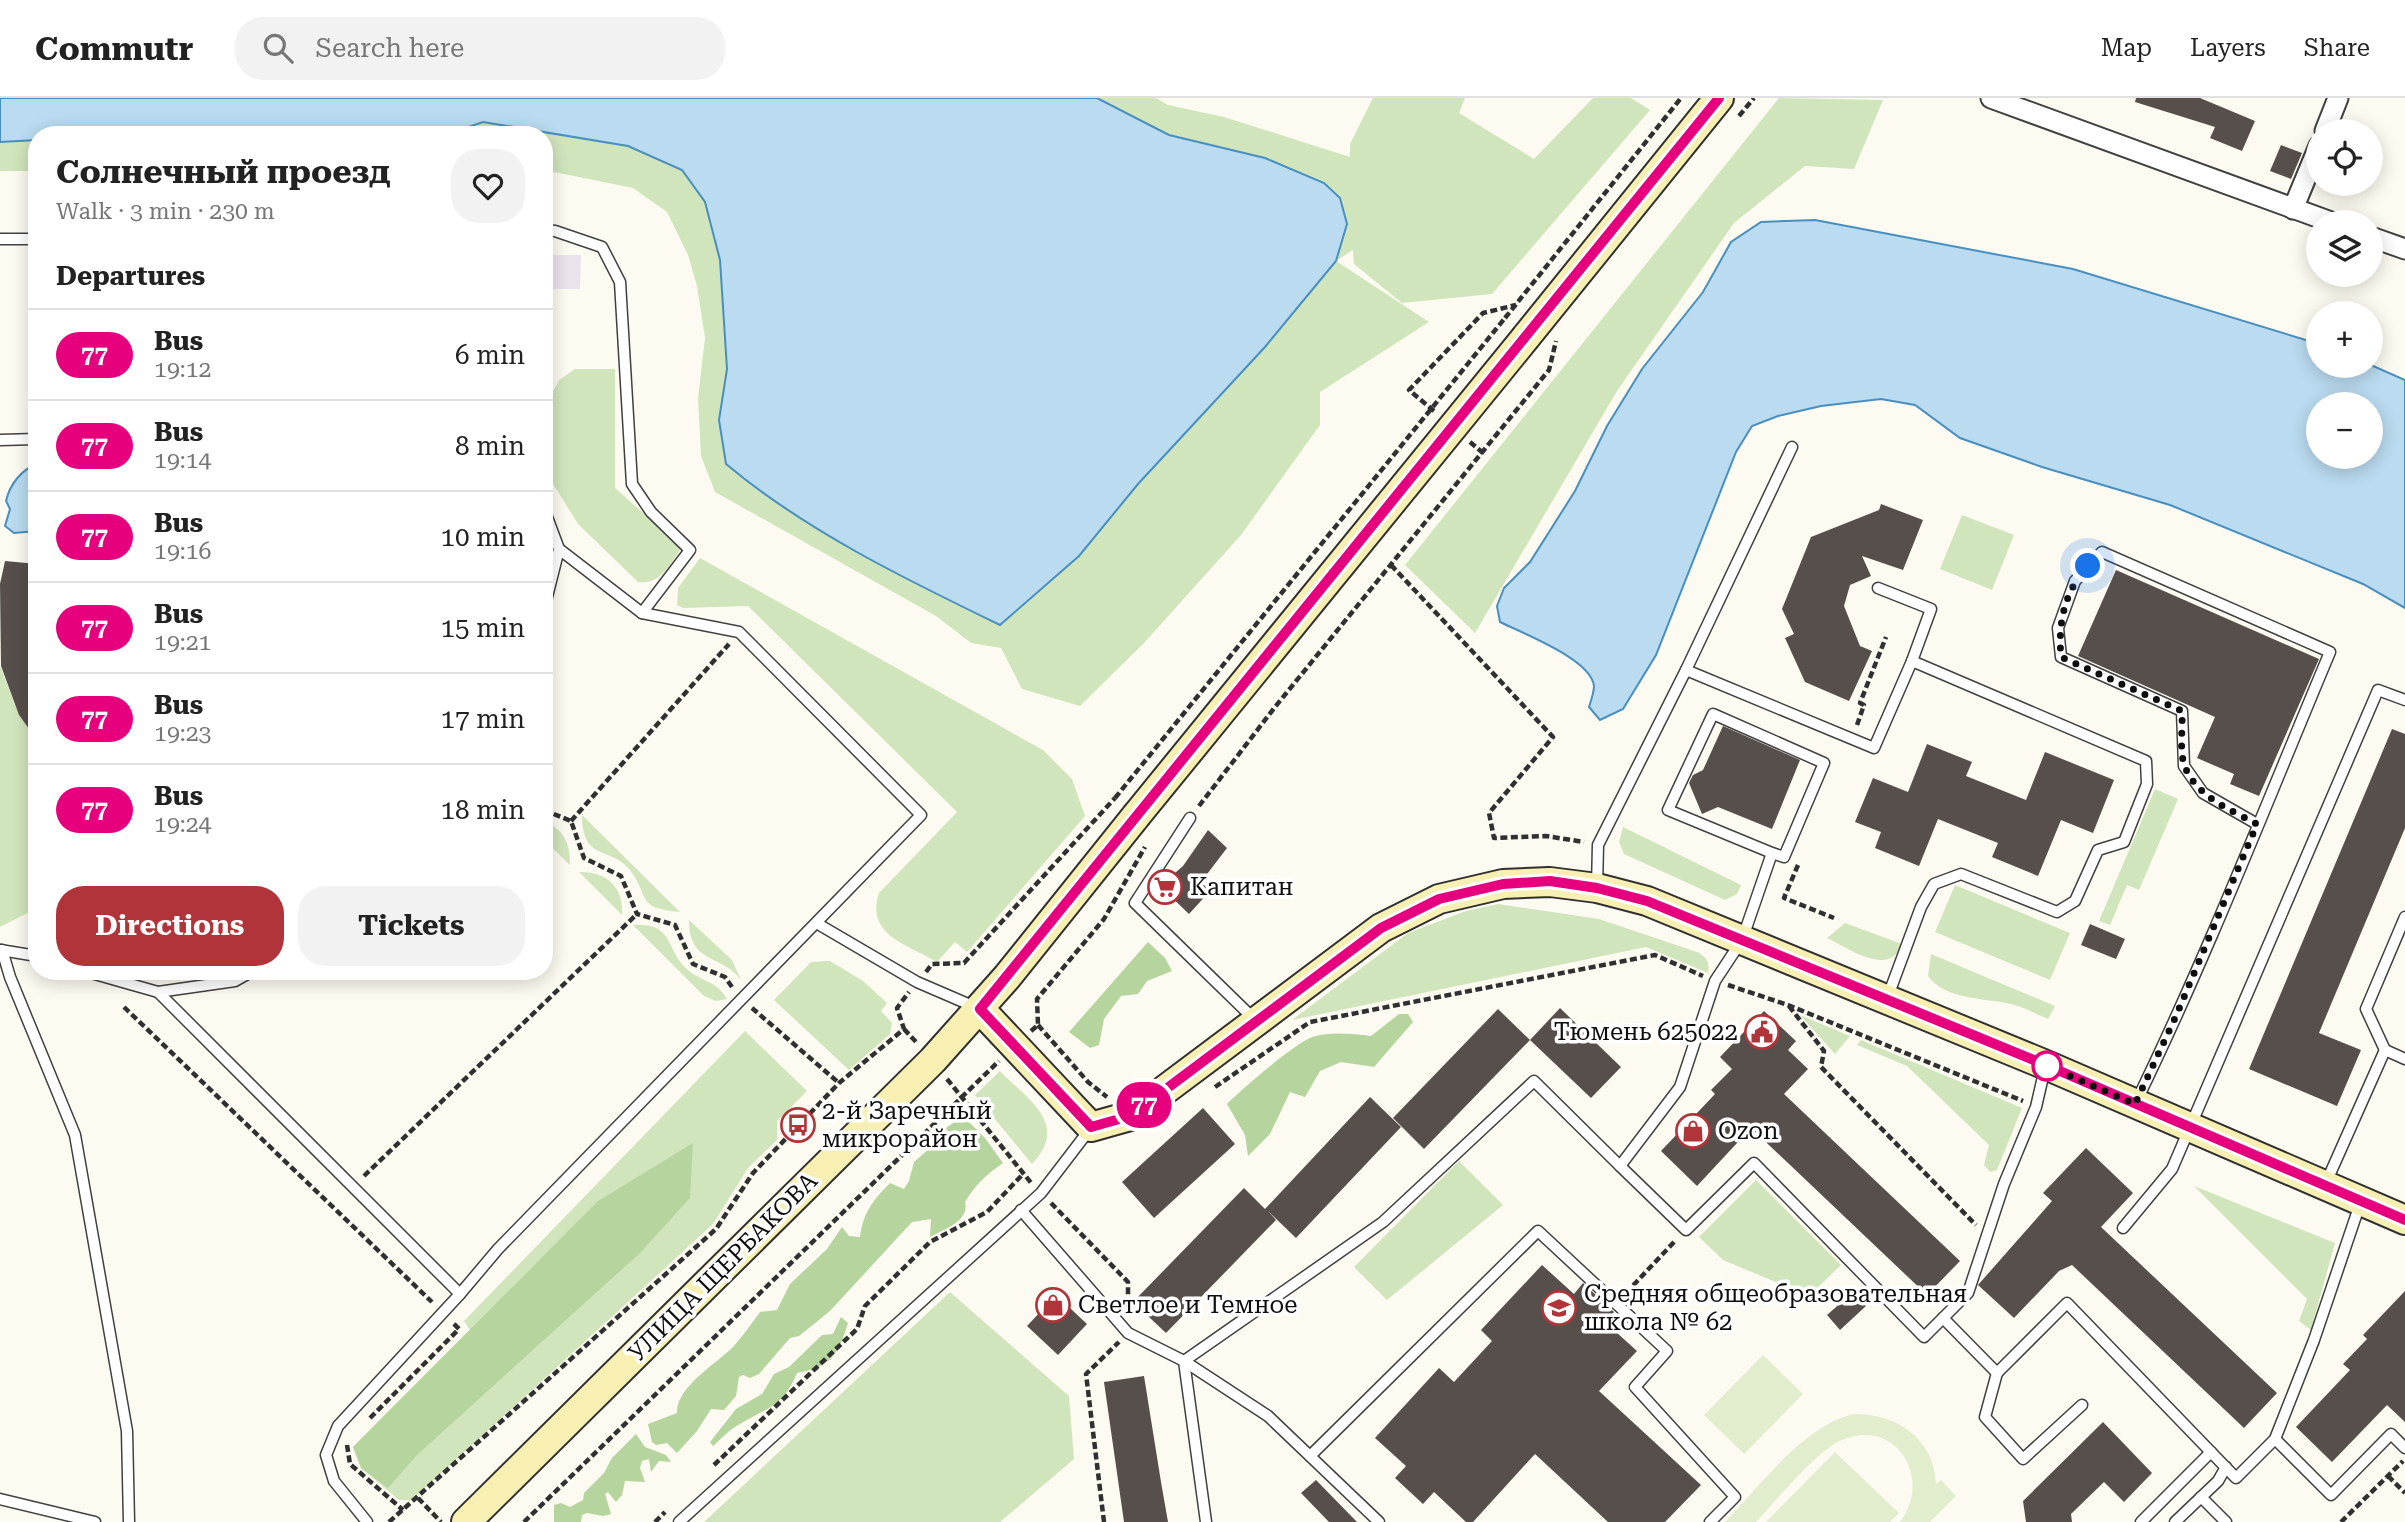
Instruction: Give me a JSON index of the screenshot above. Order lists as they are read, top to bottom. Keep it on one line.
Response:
{"streets":{"main road":["УЛИЦА ЩЕРБАКОВА"]},"places":{"supermarket":["Капитан"],"public building":["Тюмень 625022"],"bus stop":["2-й Заречный микрорайон"],"shop":["Ozon","Светлое и Темное"],"school or university":["Средняя общеобразовательная школа № 62"]},"lines":["bus line 77"],"page":{"header":"Commutr","search":"Search here","nav":["Map","Layers","Share"],"on_map":"77","map_buttons":["+","−"],"heading":[["Солнечный проезд","Walk · 3 min · 230 m"],"Departures"],"list":[{"mark":"77","name":"Bus","note":"19:12","value":"6 min"},{"mark":"77","name":"Bus","note":"19:14","value":"8 min"},{"mark":"77","name":"Bus","note":"19:16","value":"10 min"},{"mark":"77","name":"Bus","note":"19:21","value":"15 min"},{"mark":"77","name":"Bus","note":"19:23","value":"17 min"},{"mark":"77","name":"Bus","note":"19:24","value":"18 min"}],"buttons":["Directions","Tickets"]}}
